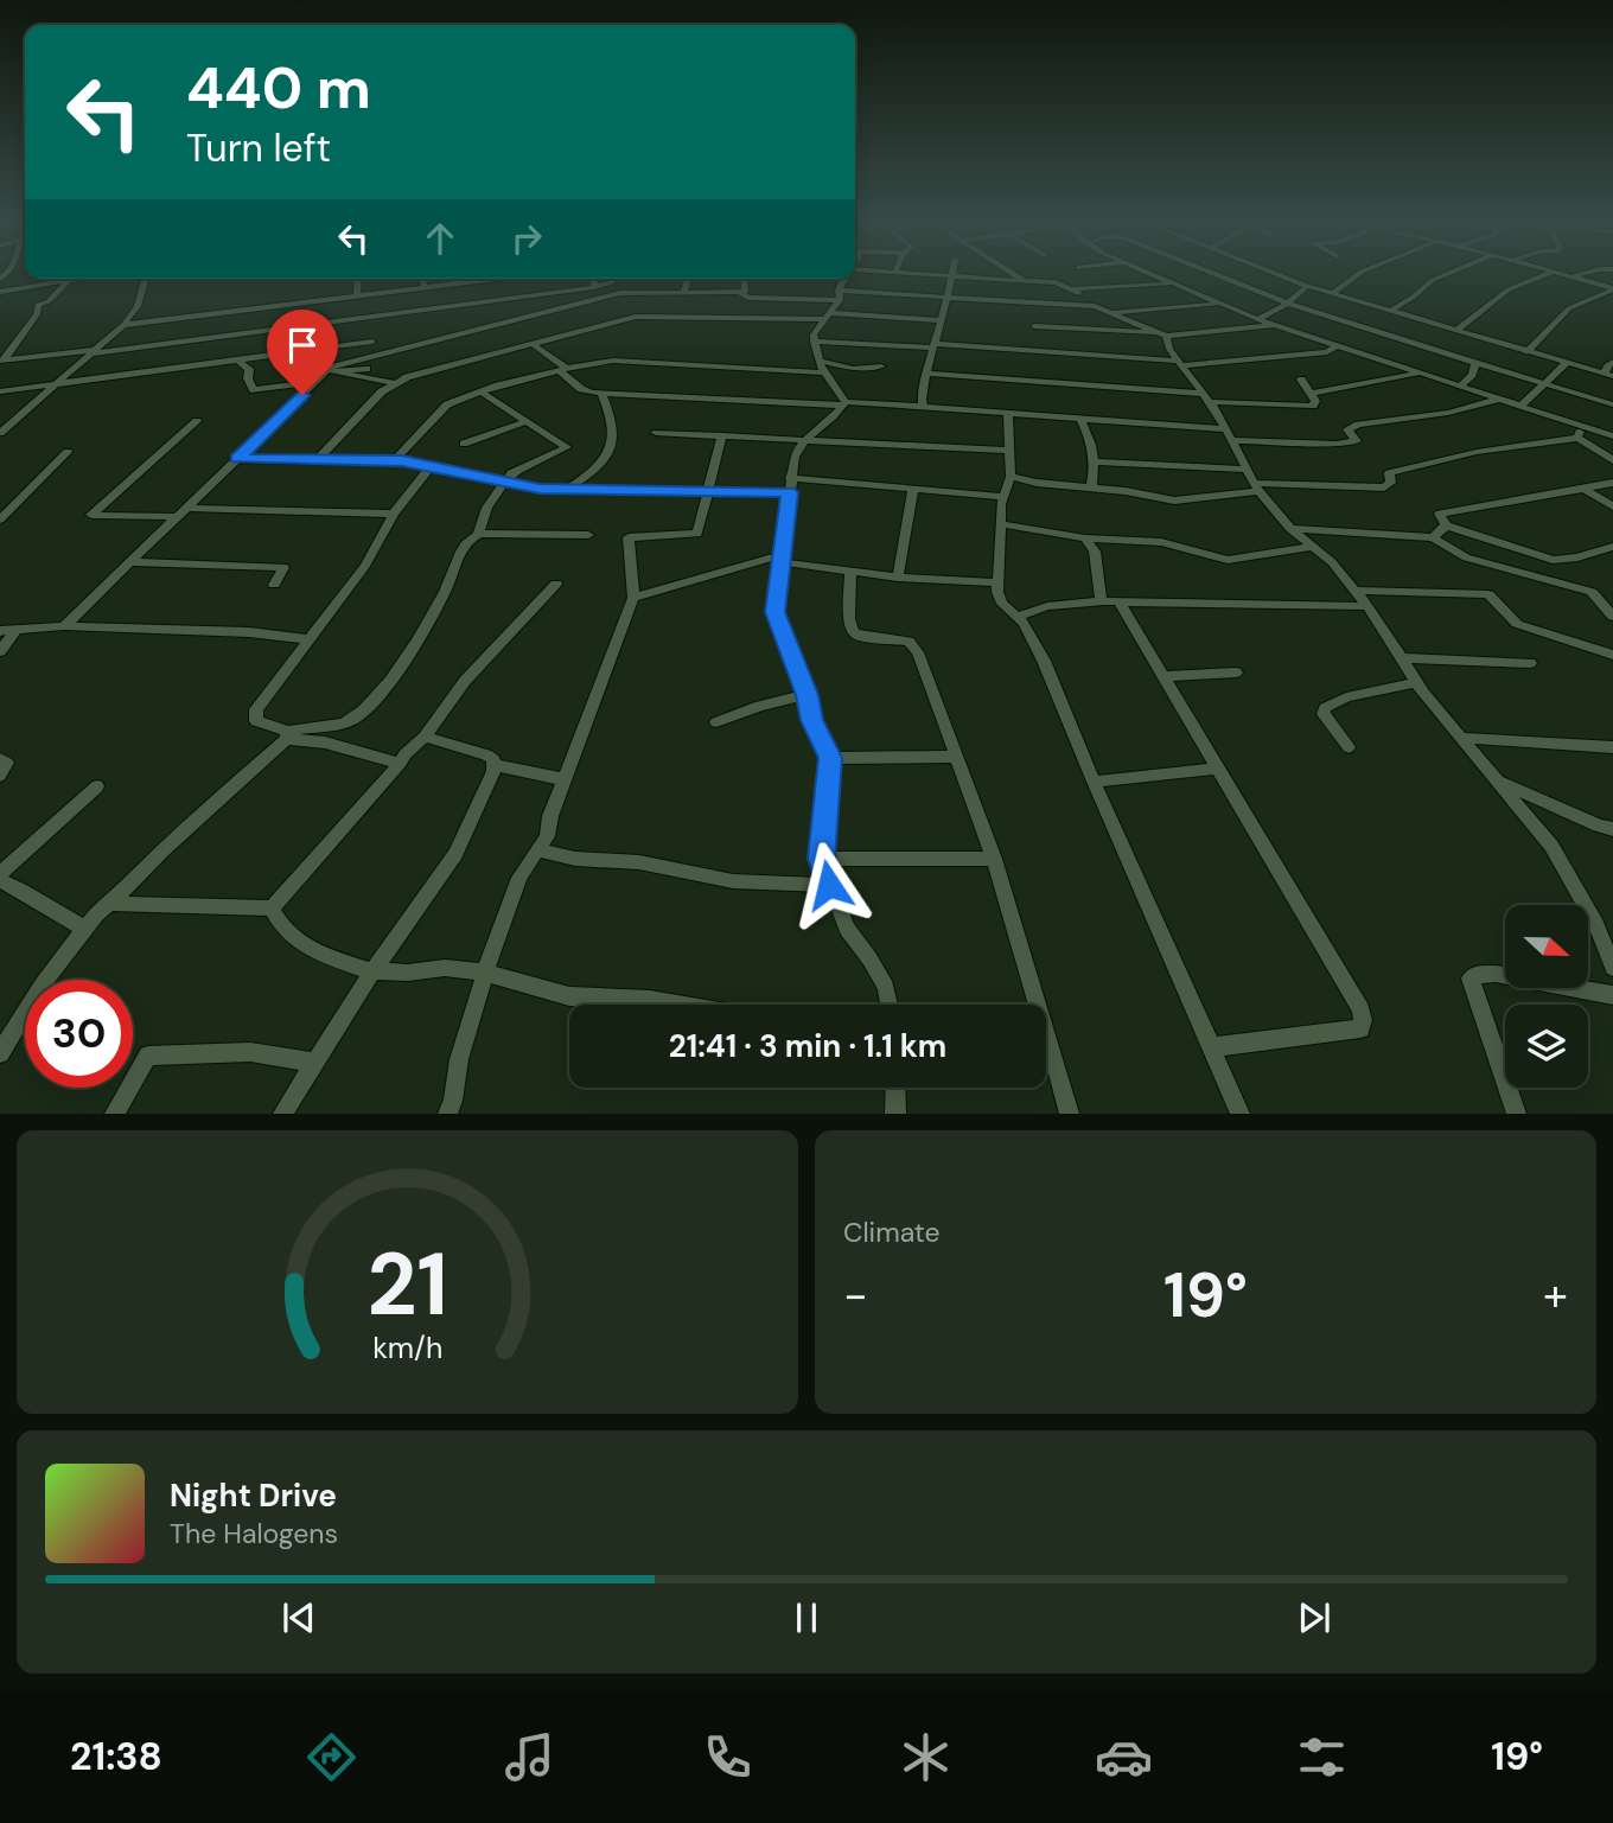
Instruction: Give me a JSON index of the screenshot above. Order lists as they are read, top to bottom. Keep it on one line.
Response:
{"north":"right","page":{"turn":["440 m","Turn left"],"limit":"30","trip":"21:41 · 3 min · 1.1 km","tile":"Climate","heat":["−","19°","+"],"song":["Night Drive","The Halogens"],"tabs":["21:38","19°"],"gauge":["21","km/h"]}}
